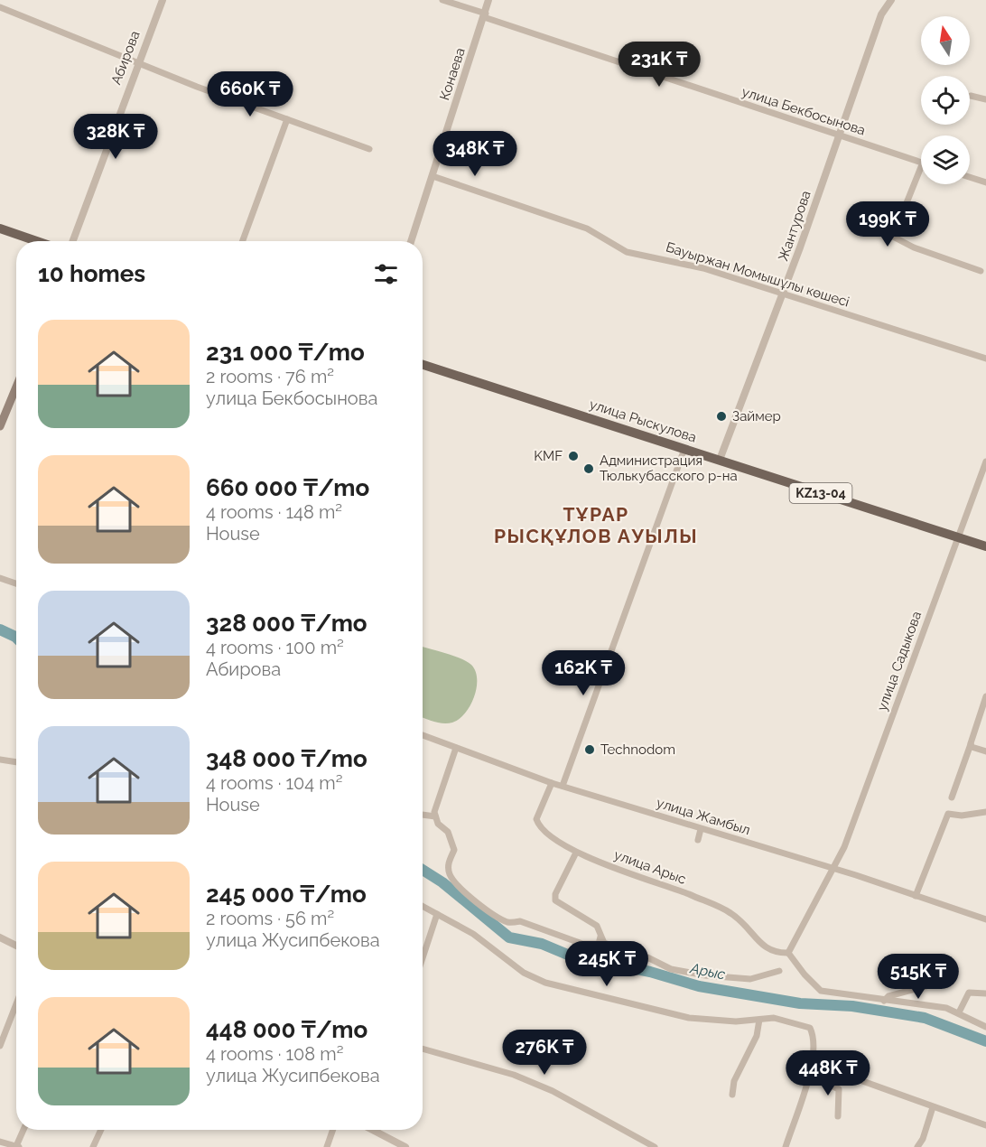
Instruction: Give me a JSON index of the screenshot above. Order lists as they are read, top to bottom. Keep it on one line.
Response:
{"streets":{"main road":["улица Рыскулова","KZ13-04"],"street":["Абирова","Конаева","улица Бекбосынова","Жантурова","Бауыржан Момышұлы көшесі","улица Садыкова","улица Жамбыл","улица Арыс"]},"crossings":[["Конаева","улица Бекбосынова"],["Конаева","Бауыржан Момышұлы көшесі"],["улица Бекбосынова","Жантурова"],["Жантурова","Бауыржан Момышұлы көшесі"],["Жантурова","улица Рыскулова"],["улица Рыскулова","улица Садыкова"],["улица Садыкова","улица Жамбыл"],["улица Жамбыл","улица Арыс"]],"districts":["ТҰРАР РЫСҚҰЛОВ АУЫЛЫ"],"water":["Арыс"],"places":["Займер","KMF","Администрация Тюлькубасского р-на","Technodom"],"north":"top","page":{"price":["231K ₸","660K ₸","328K ₸","348K ₸","199K ₸","162K ₸","245K ₸","515K ₸","276K ₸","448K ₸"],"heading":"10 homes","list":[{"name":"231 000 ₸/mo","note":"2 rooms · 76 m² · улица Бекбосынова"},{"name":"660 000 ₸/mo","note":"4 rooms · 148 m² · House"},{"name":"328 000 ₸/mo","note":"4 rooms · 100 m² · Абирова"},{"name":"348 000 ₸/mo","note":"4 rooms · 104 m² · House"},{"name":"245 000 ₸/mo","note":"2 rooms · 56 m² · улица Жусипбекова"},{"name":"448 000 ₸/mo","note":"4 rooms · 108 m² · улица Жусипбекова"}]}}
